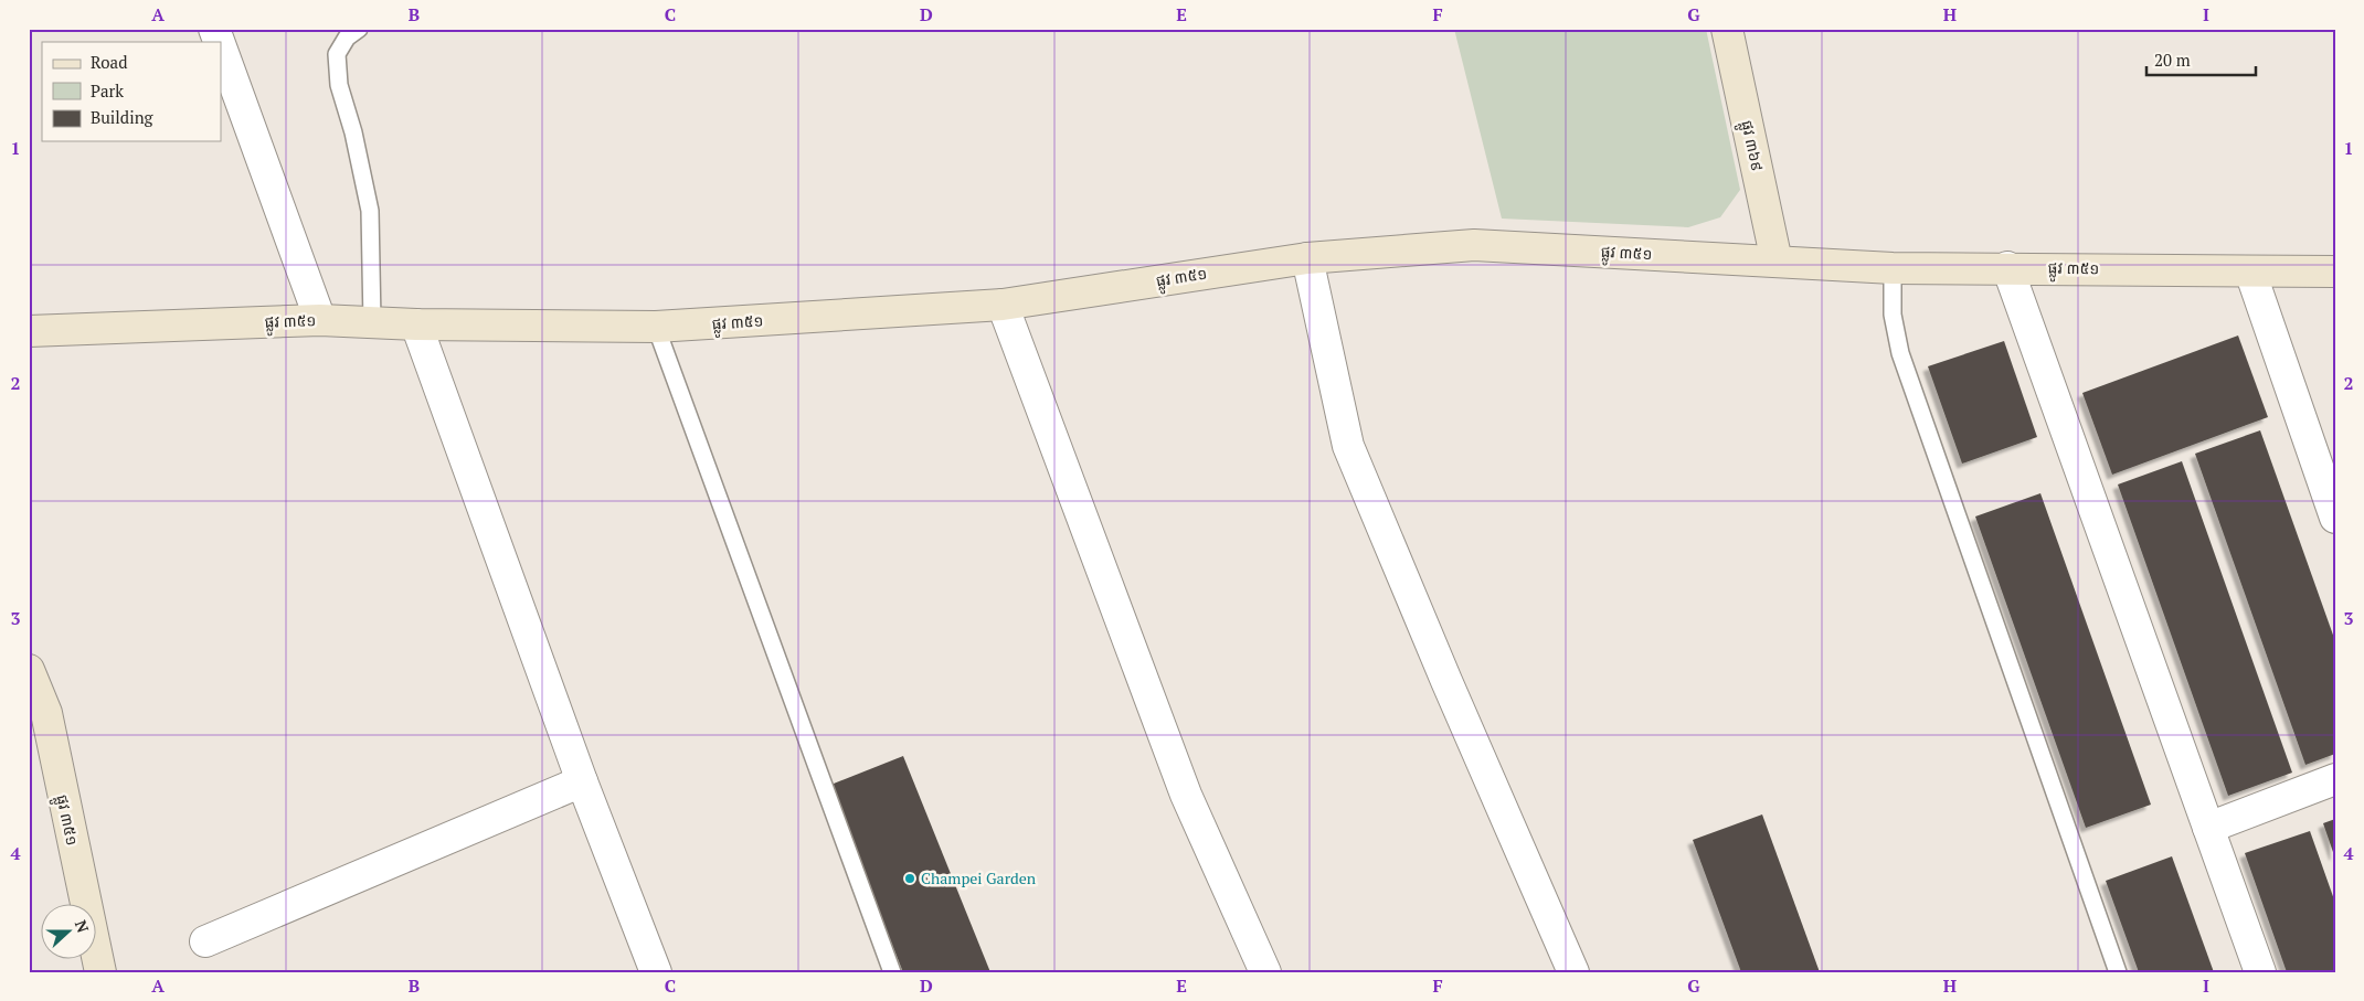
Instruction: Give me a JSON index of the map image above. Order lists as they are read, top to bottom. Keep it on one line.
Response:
{"streets":{"street":["ផ្លូវ ៣៦៩","ផ្លូវ ៣៥១"]},"crossings":[["ផ្លូវ ៣៦៩","ផ្លូវ ៣៥១"]],"places":["Champei Garden"],"legend":["Road","Park","Building"],"scale_bar":"20 m","north":"right","grid":{"columns":["A","B","C","D","E","F","G","H","I"],"rows":["1","2","3","4"]}}
